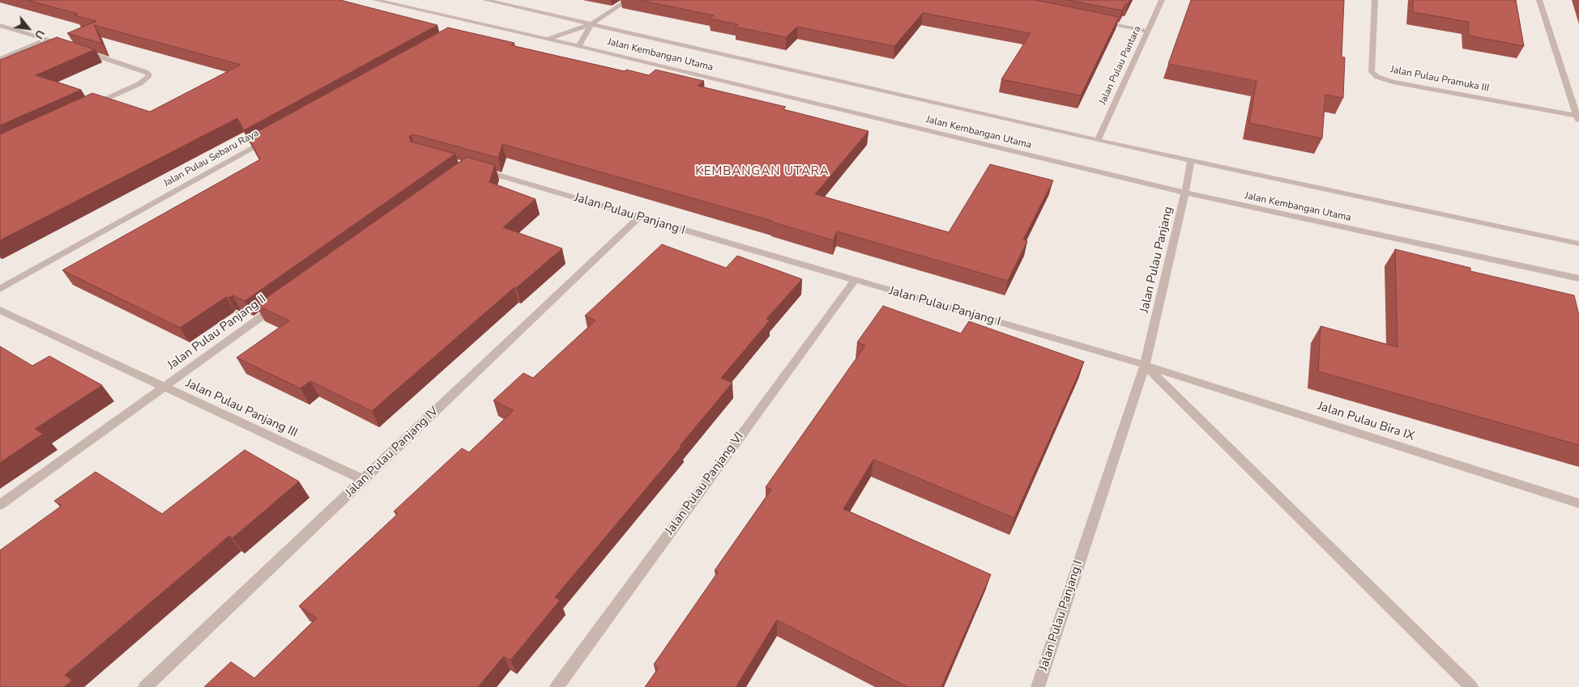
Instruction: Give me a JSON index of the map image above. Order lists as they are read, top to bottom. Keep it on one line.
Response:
{"streets":{"street":["Jalan Kembangan Utama","Jalan Pulau Pantara","Jalan Pulau Pramuka III","Jalan Pulau Sebaru Raya","Jalan Pulau Panjang I","Jalan Pulau Panjang","Jalan Pulau Panjang II","Jalan Pulau Panjang III","Jalan Pulau Bira IX","Jalan Pulau Panjang IV","Jalan Pulau Panjang VI"]},"crossings":[["Jalan Kembangan Utama","Jalan Pulau Pantara"],["Jalan Kembangan Utama","Jalan Pulau Panjang"],["Jalan Pulau Panjang I","Jalan Pulau Panjang"],["Jalan Pulau Panjang I","Jalan Pulau Bira IX"],["Jalan Pulau Panjang I","Jalan Pulau Panjang IV"],["Jalan Pulau Panjang I","Jalan Pulau Panjang VI"],["Jalan Pulau Panjang","Jalan Pulau Bira IX"],["Jalan Pulau Panjang II","Jalan Pulau Panjang III"],["Jalan Pulau Panjang III","Jalan Pulau Panjang IV"]],"districts":["KEMBANGAN UTARA"],"north":"bottom right"}
